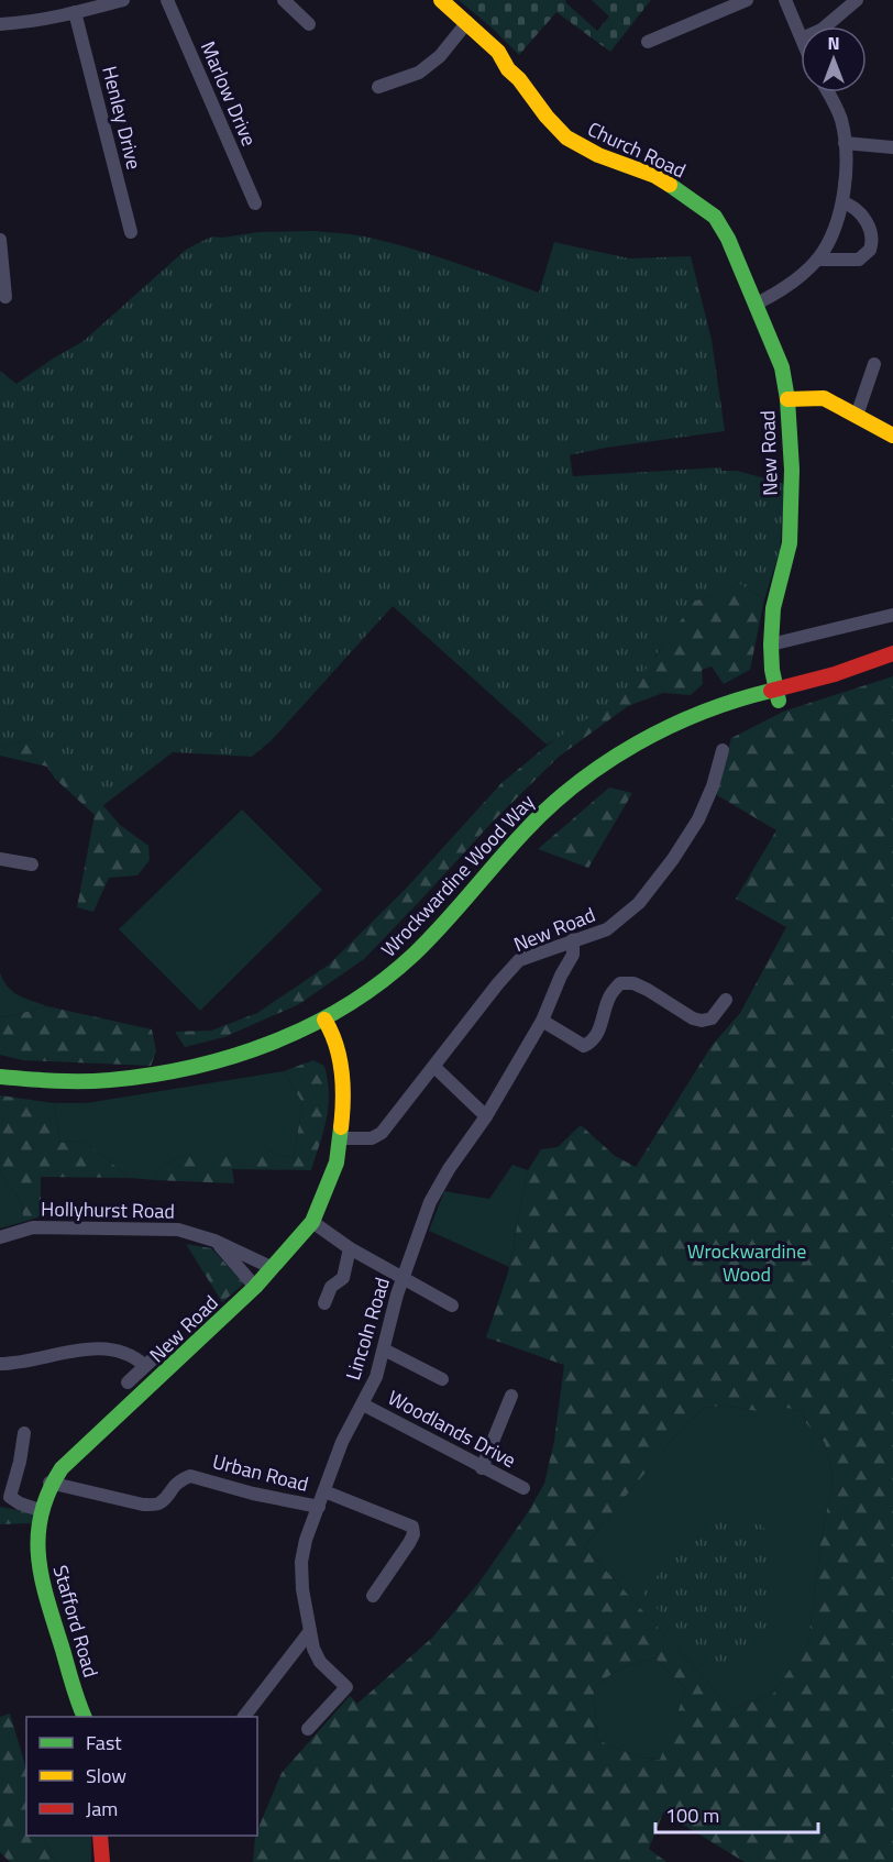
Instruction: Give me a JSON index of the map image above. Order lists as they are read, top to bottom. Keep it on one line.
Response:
{"streets":{"main road":["Church Road","New Road","Wrockwardine Wood Way","Stafford Road"],"street":["Marlow Drive","Henley Drive","Hollyhurst Road","Lincoln Road","Woodlands Drive","Urban Road"]},"crossings":[["Church Road","New Road"],["New Road","Wrockwardine Wood Way"],["New Road","Hollyhurst Road"],["New Road","Lincoln Road"],["New Road","Urban Road"],["New Road","Stafford Road"],["Lincoln Road","Woodlands Drive"],["Lincoln Road","Urban Road"]],"parks":["Wrockwardine Wood"],"legend":["Fast","Slow","Jam"],"scale_bar":"100 m","north":"top"}
